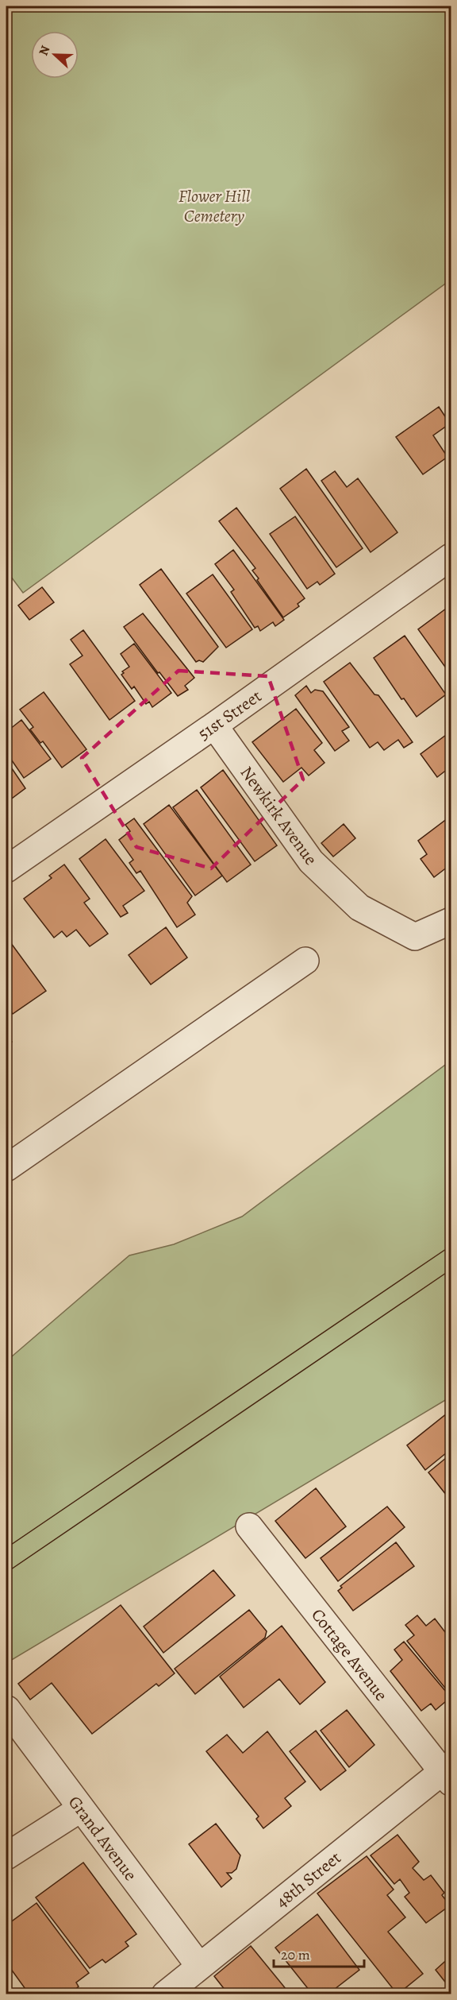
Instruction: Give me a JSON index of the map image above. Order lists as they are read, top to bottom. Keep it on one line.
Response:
{"streets":{"street":["51st Street","Newkirk Avenue","Cottage Avenue","Grand Avenue","48th Street"]},"crossings":[["51st Street","Newkirk Avenue"],["Cottage Avenue","48th Street"],["Grand Avenue","48th Street"]],"parks":["Flower Hill Cemetery"],"scale_bar":"20 m","north":"left"}
